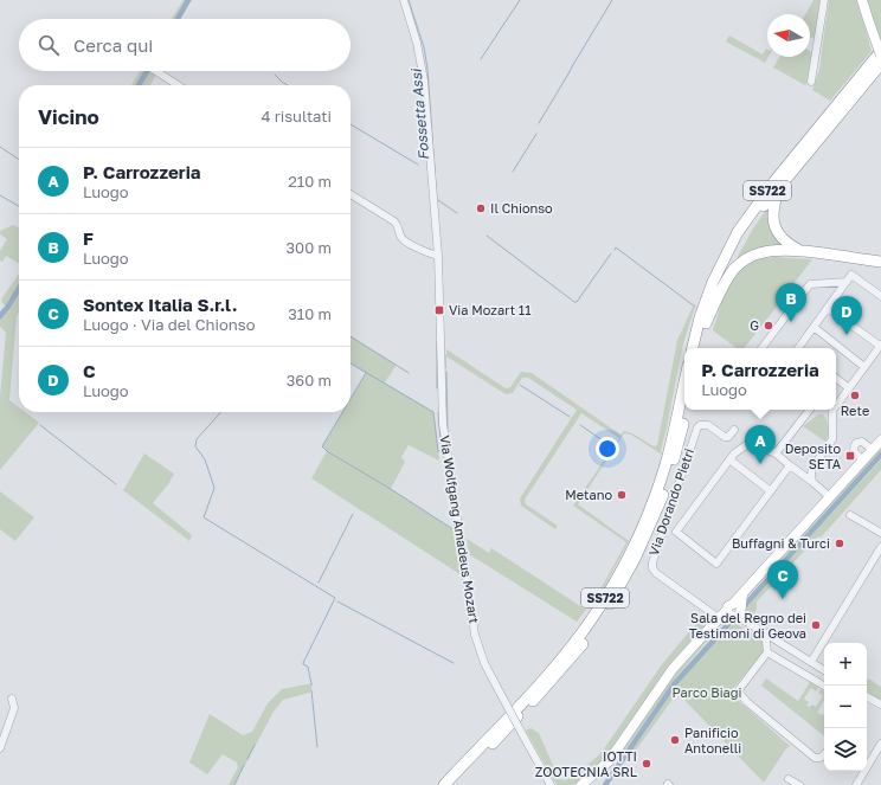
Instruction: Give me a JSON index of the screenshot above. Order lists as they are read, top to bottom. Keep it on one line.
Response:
{"streets":{"highway":["SS722"],"street":["Via Dorando Pietri","Via Wolfgang Amadeus Mozart"]},"water":["Fossetta Assi"],"parks":["Parco Biagi"],"places":{"other":["Il Chionso","G","Rete","Metano","Buffagni & Turci","Sala del Regno dei Testimoni di Geova","Panificio Antonelli","IOTTI ZOOTECNIA SRL"],"transit":["Via Mozart 11","Deposito SETA"]},"north":"left","page":{"search":"Cerca qui","heading":["Vicino","4 risultati"],"list":[{"mark":"A","name":"P. Carrozzeria","note":"Luogo","value":"210 m"},{"mark":"B","name":"F","note":"Luogo","value":"300 m"},{"mark":"C","name":"Sontex Italia S.r.l.","note":"Luogo · Via del Chionso","value":"310 m"},{"mark":"D","name":"C","note":"Luogo","value":"360 m"}],"pins":["B","D","A","C"],"popup":["P. Carrozzeria","Luogo"],"map_buttons":["+","−"]}}
